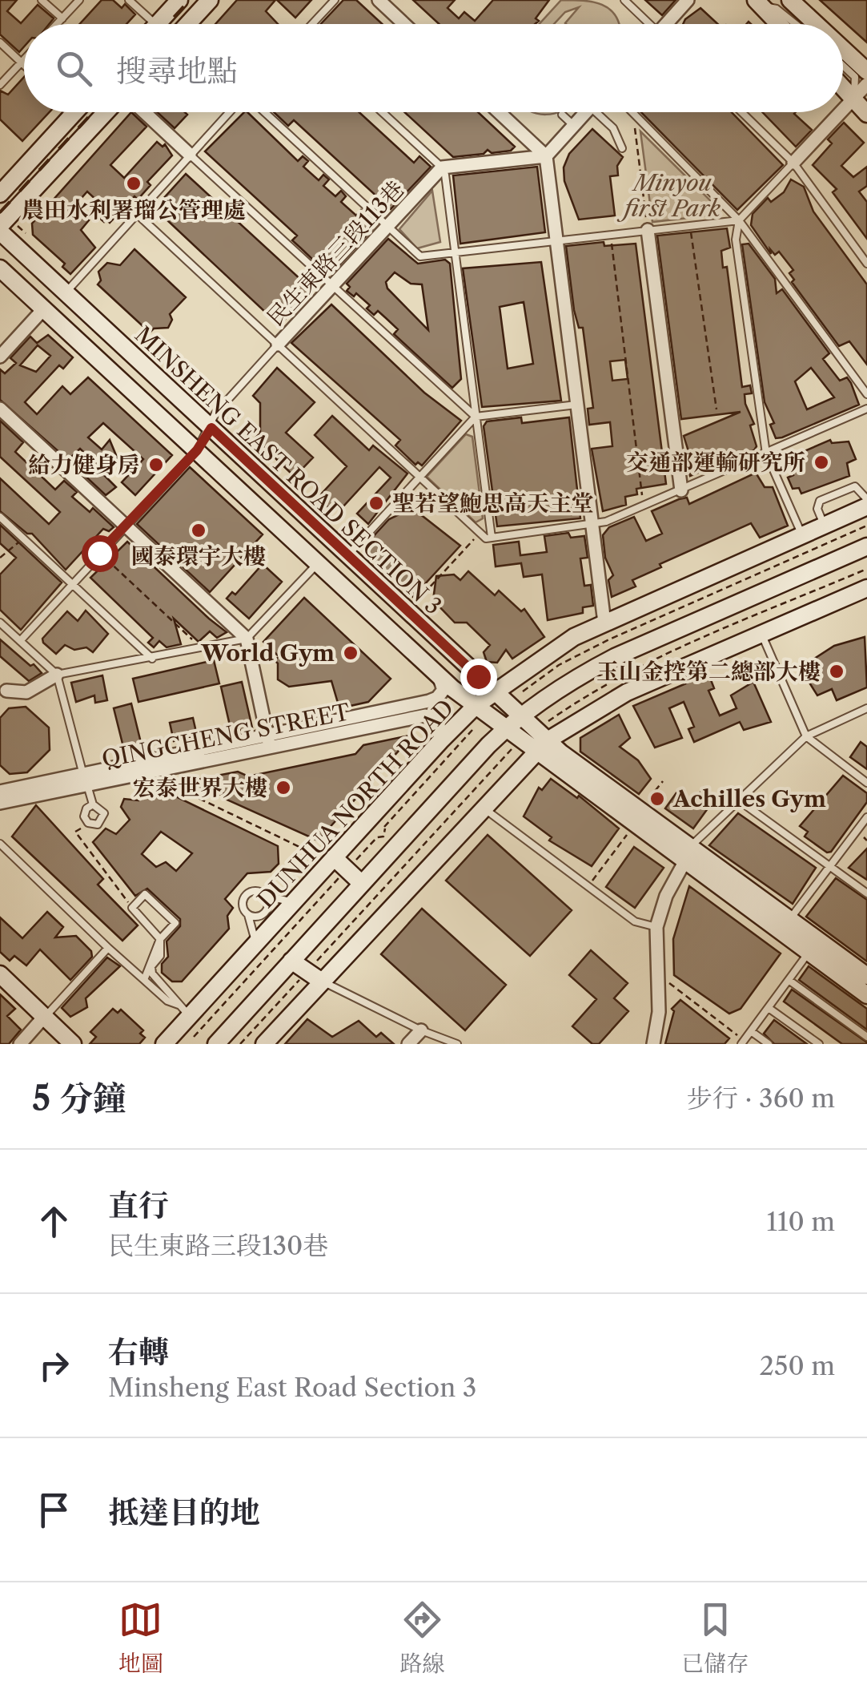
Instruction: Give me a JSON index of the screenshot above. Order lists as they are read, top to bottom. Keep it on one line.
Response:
{"streets":{"main road":["MINSHENG EAST ROAD SECTION 3","DUNHUA NORTH ROAD"],"street":["民生東路三段113巷","QINGCHENG STREET"]},"crossings":[["民生東路三段113巷","MINSHENG EAST ROAD SECTION 3"],["MINSHENG EAST ROAD SECTION 3","QINGCHENG STREET"],["MINSHENG EAST ROAD SECTION 3","DUNHUA NORTH ROAD"],["QINGCHENG STREET","DUNHUA NORTH ROAD"]],"parks":["Minyou first Park"],"places":["農田水利署瑠公管理處","交通部運輸研究所","給力健身房","聖若望鮑思高天主堂","國泰環宇大樓","World Gym","玉山金控第二總部大樓","宏泰世界大樓","Achilles Gym"],"page":{"search":"搜尋地點","heading":["5 分鐘","步行 · 360 m"],"list":[["直行","民生東路三段130巷","110 m"],["右轉","Minsheng East Road Section 3","250 m"],"抵達目的地"],"nav":["地圖","路線","已儲存"]}}
